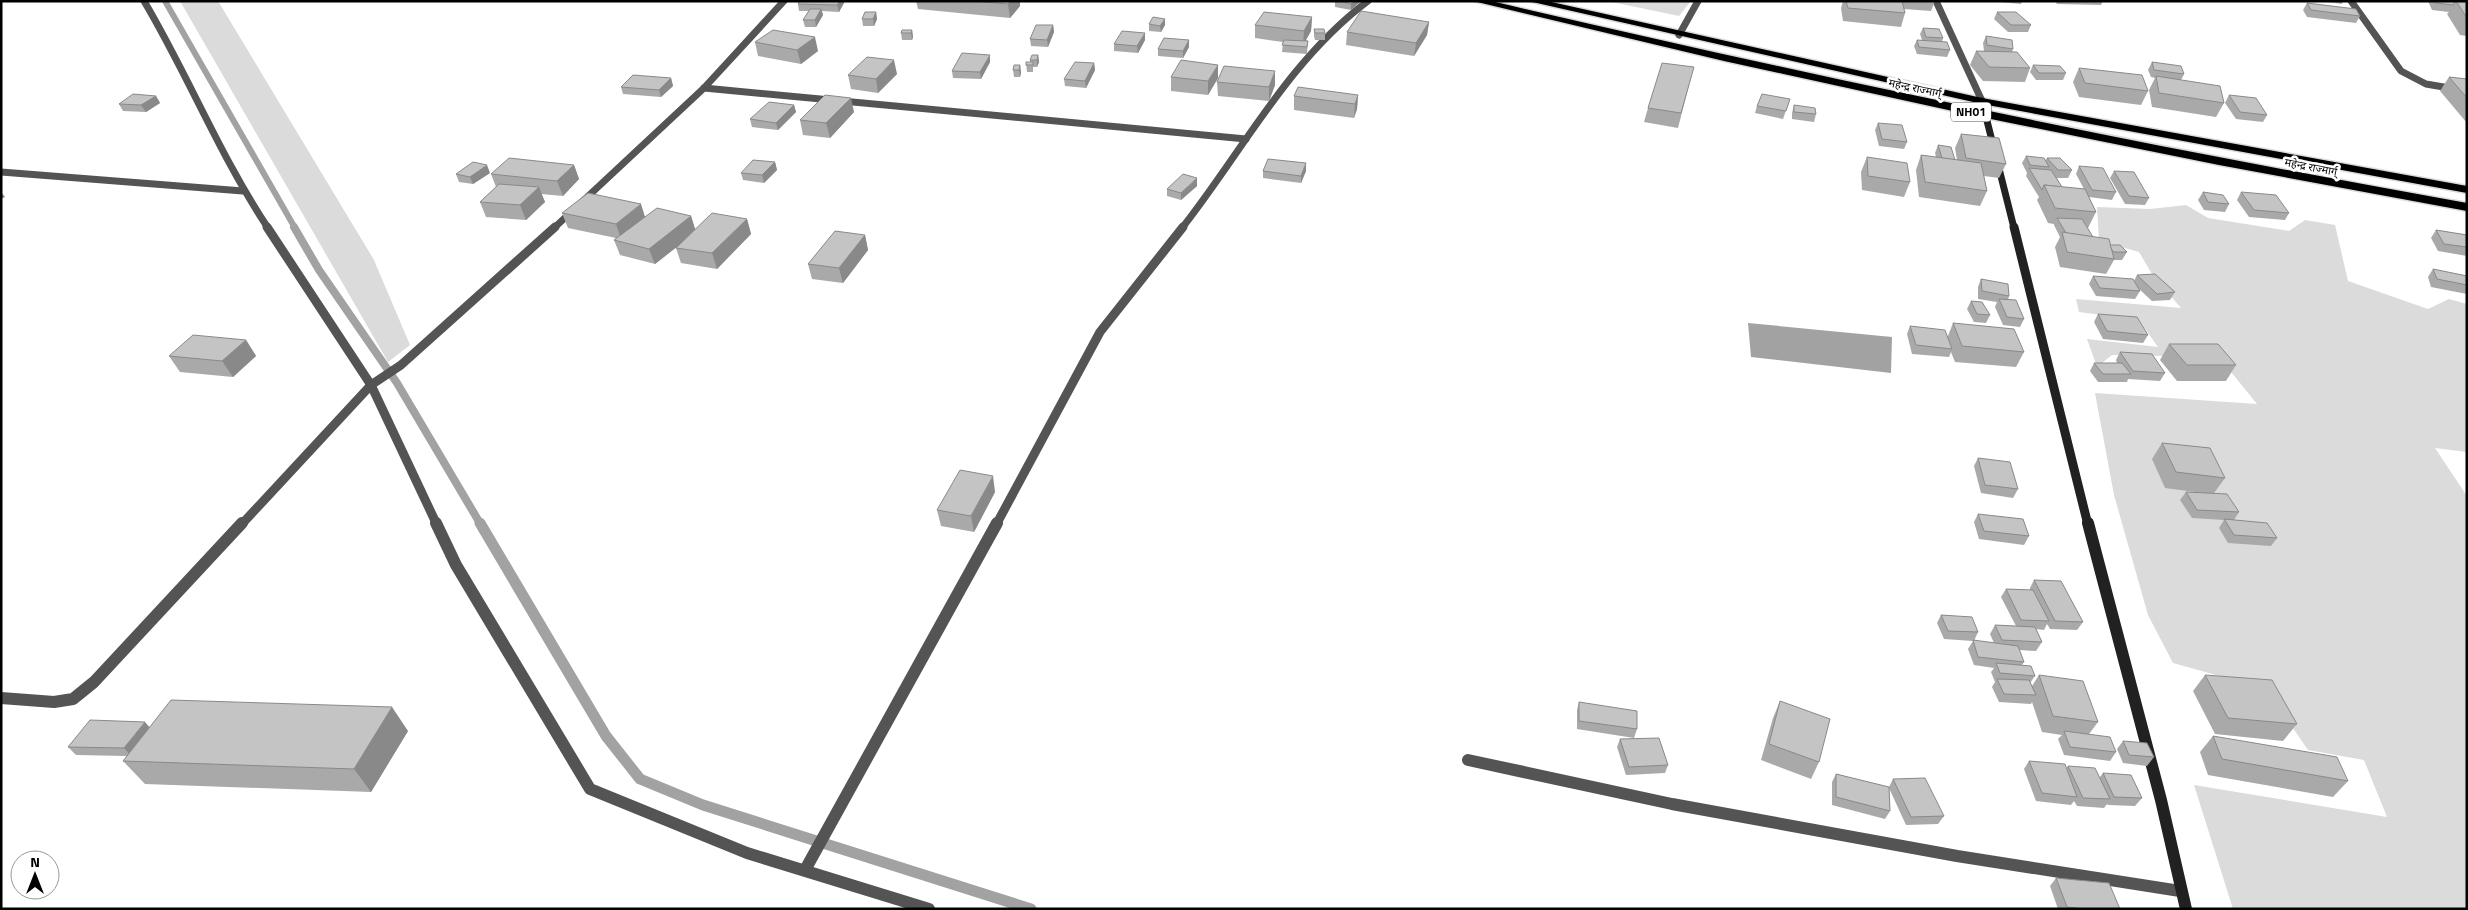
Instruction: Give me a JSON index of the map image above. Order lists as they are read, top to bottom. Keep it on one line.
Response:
{"streets":{"highway":["महेन्द्र राज्मार्ग्","NH01"]},"north":"top"}
